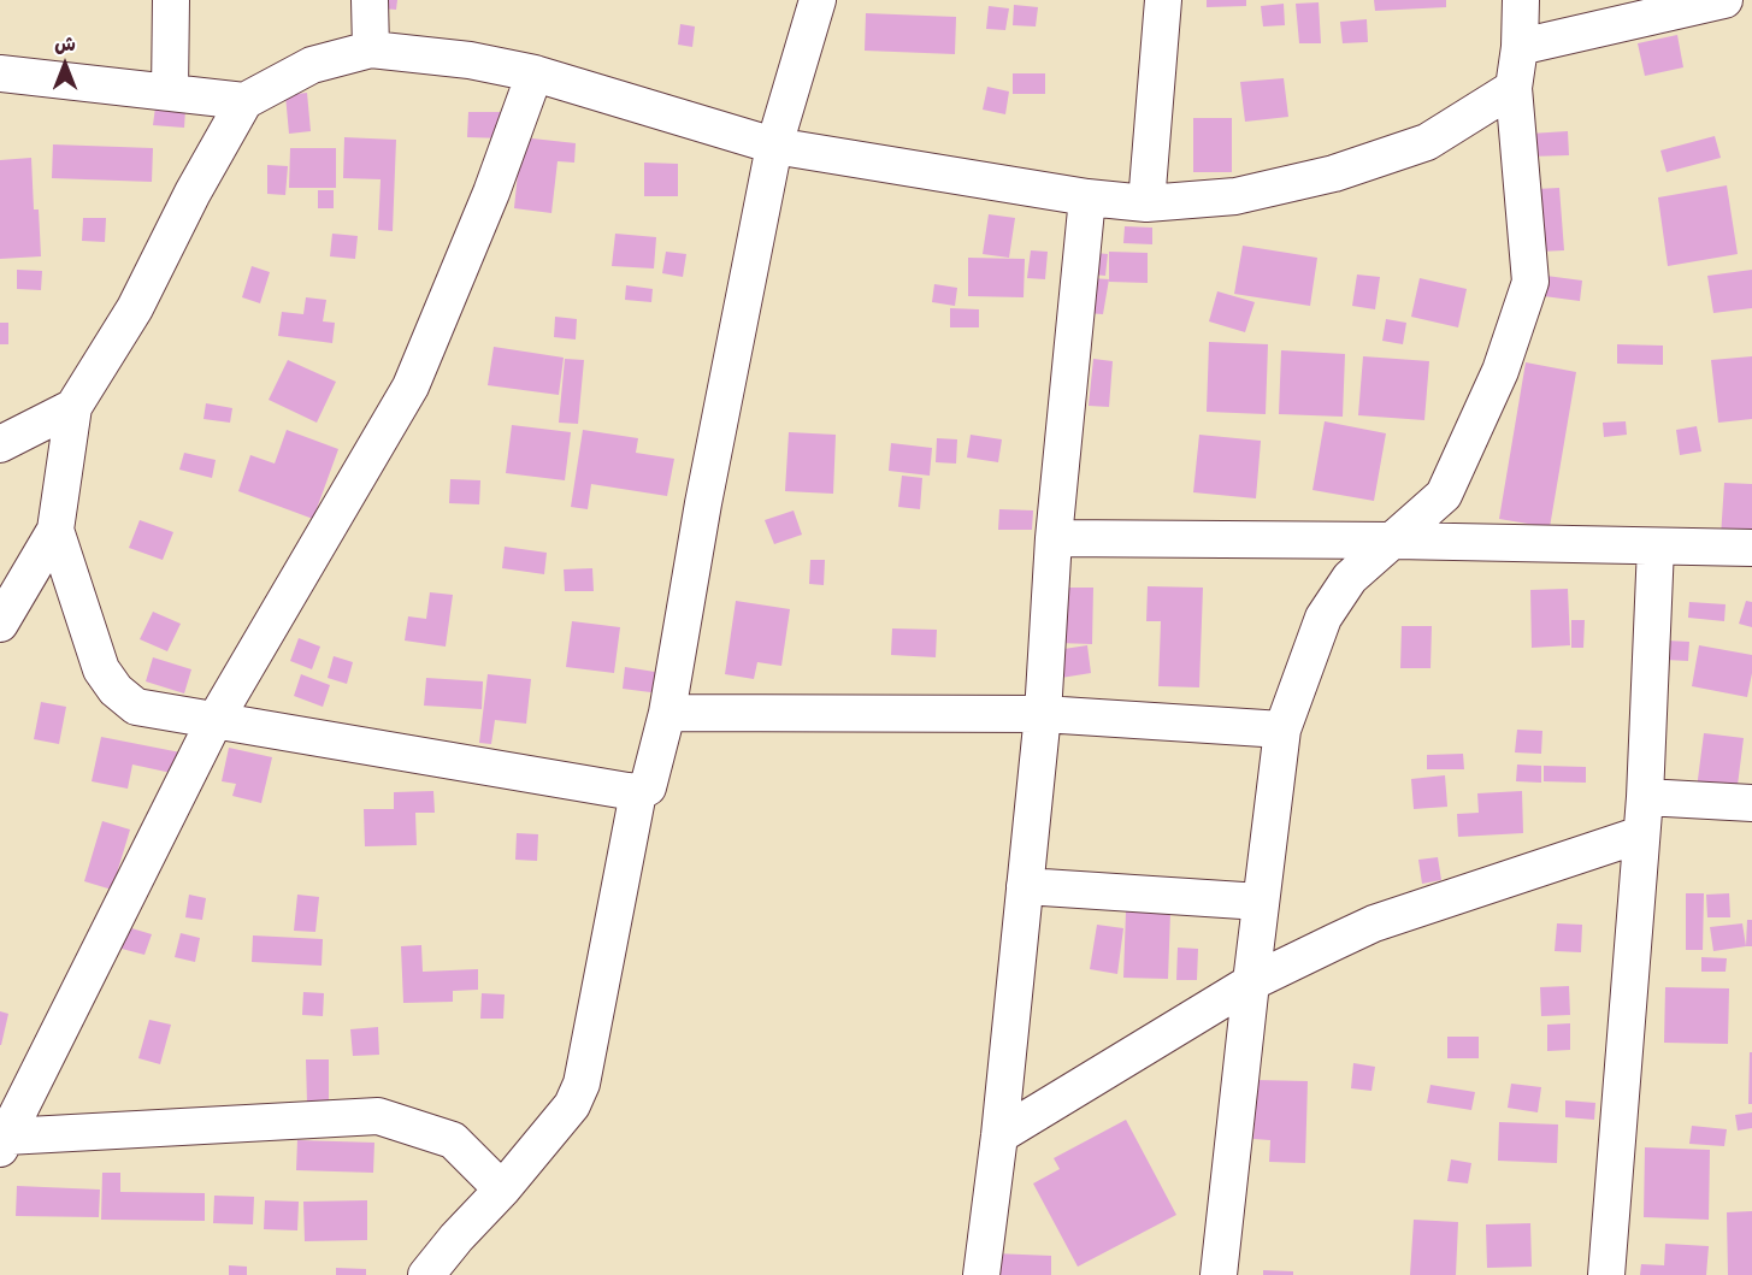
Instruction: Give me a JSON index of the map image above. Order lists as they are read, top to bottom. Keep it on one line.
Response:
{"north":"top"}
